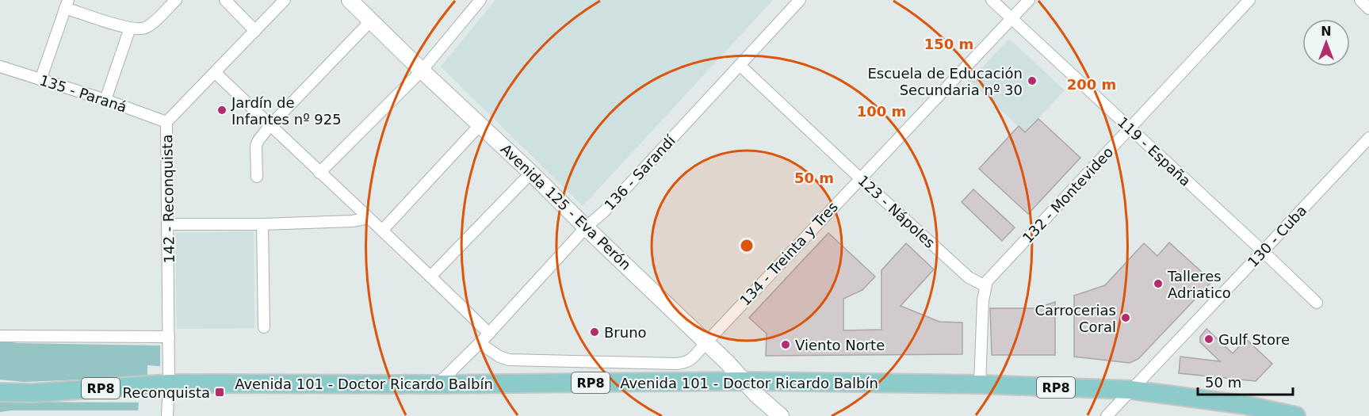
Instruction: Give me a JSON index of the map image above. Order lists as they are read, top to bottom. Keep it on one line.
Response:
{"streets":{"main road":["RP8","Avenida 101 - Doctor Ricardo Balbín"],"street":["135 - Paraná","119 - España","136 - Sarandí","132 - Montevideo","142 - Reconquista","Avenida 125 - Eva Perón","123 - Nápoles","130 - Cuba","134 - Treinta y Tres"]},"crossings":[["135 - Paraná","142 - Reconquista"],["119 - España","132 - Montevideo"],["119 - España","130 - Cuba"],["119 - España","134 - Treinta y Tres"],["136 - Sarandí","Avenida 125 - Eva Perón"],["136 - Sarandí","123 - Nápoles"],["136 - Sarandí","134 - Treinta y Tres"],["136 - Sarandí","Avenida 101 - Doctor Ricardo Balbín"],["132 - Montevideo","123 - Nápoles"],["142 - Reconquista","Avenida 101 - Doctor Ricardo Balbín"],["Avenida 125 - Eva Perón","134 - Treinta y Tres"],["Avenida 125 - Eva Perón","Avenida 101 - Doctor Ricardo Balbín"],["123 - Nápoles","134 - Treinta y Tres"],["130 - Cuba","Avenida 101 - Doctor Ricardo Balbín"]],"places":{"other":["Escuela de Educación Secundaria nº 30","Jardín de Infantes nº 925","Talleres Adriatico","Carrocerias Coral","Bruno","Gulf Store","Viento Norte"],"transit":["Reconquista"]},"scale_bar":"50 m","north":"top","rings":["150 m","200 m","100 m","50 m"]}
